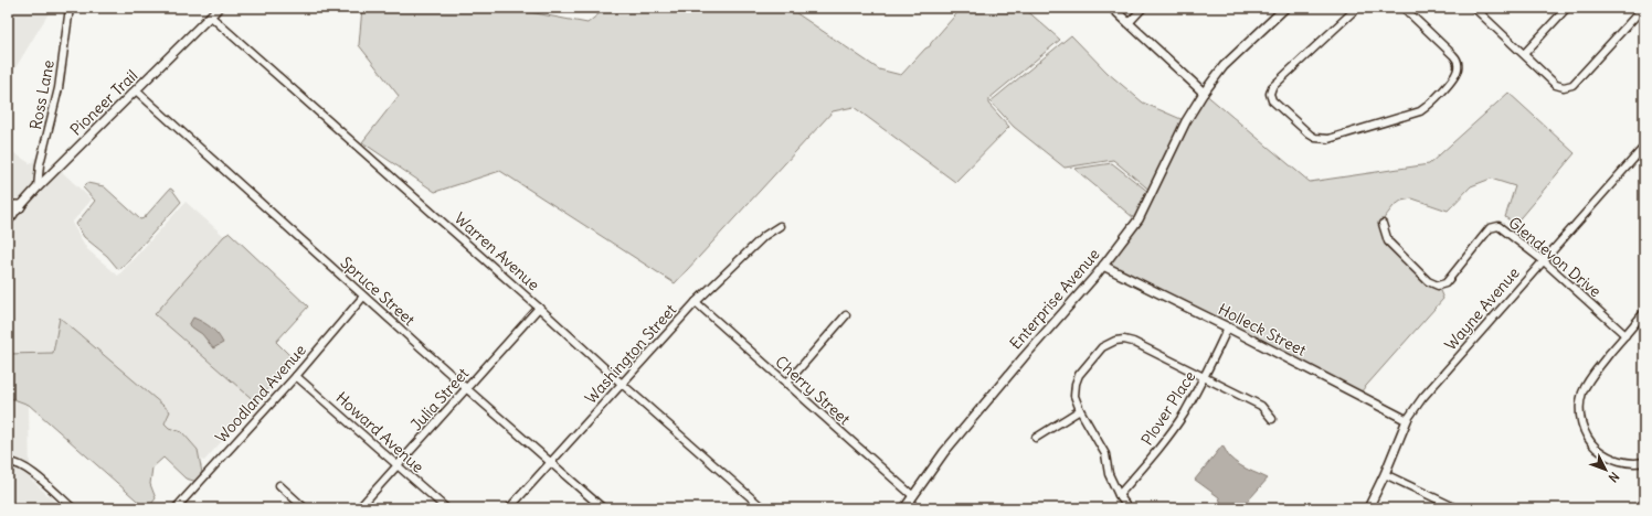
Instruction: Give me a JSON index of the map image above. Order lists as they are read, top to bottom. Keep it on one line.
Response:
{"streets":{"street":["Ross Lane","Pioneer Trail","Warren Avenue","Glendevon Drive","Spruce Street","Enterprise Avenue","Wayne Avenue","Holleck Street","Washington Street","Cherry Street","Woodland Avenue","Julia Street","Plover Place","Howard Avenue"]},"crossings":[["Ross Lane","Pioneer Trail"],["Pioneer Trail","Warren Avenue"],["Pioneer Trail","Spruce Street"],["Warren Avenue","Washington Street"],["Warren Avenue","Julia Street"],["Glendevon Drive","Wayne Avenue"],["Spruce Street","Washington Street"],["Spruce Street","Woodland Avenue"],["Spruce Street","Julia Street"],["Enterprise Avenue","Holleck Street"],["Enterprise Avenue","Cherry Street"],["Wayne Avenue","Holleck Street"],["Holleck Street","Plover Place"],["Washington Street","Cherry Street"],["Woodland Avenue","Howard Avenue"],["Julia Street","Howard Avenue"]],"north":"bottom right"}
